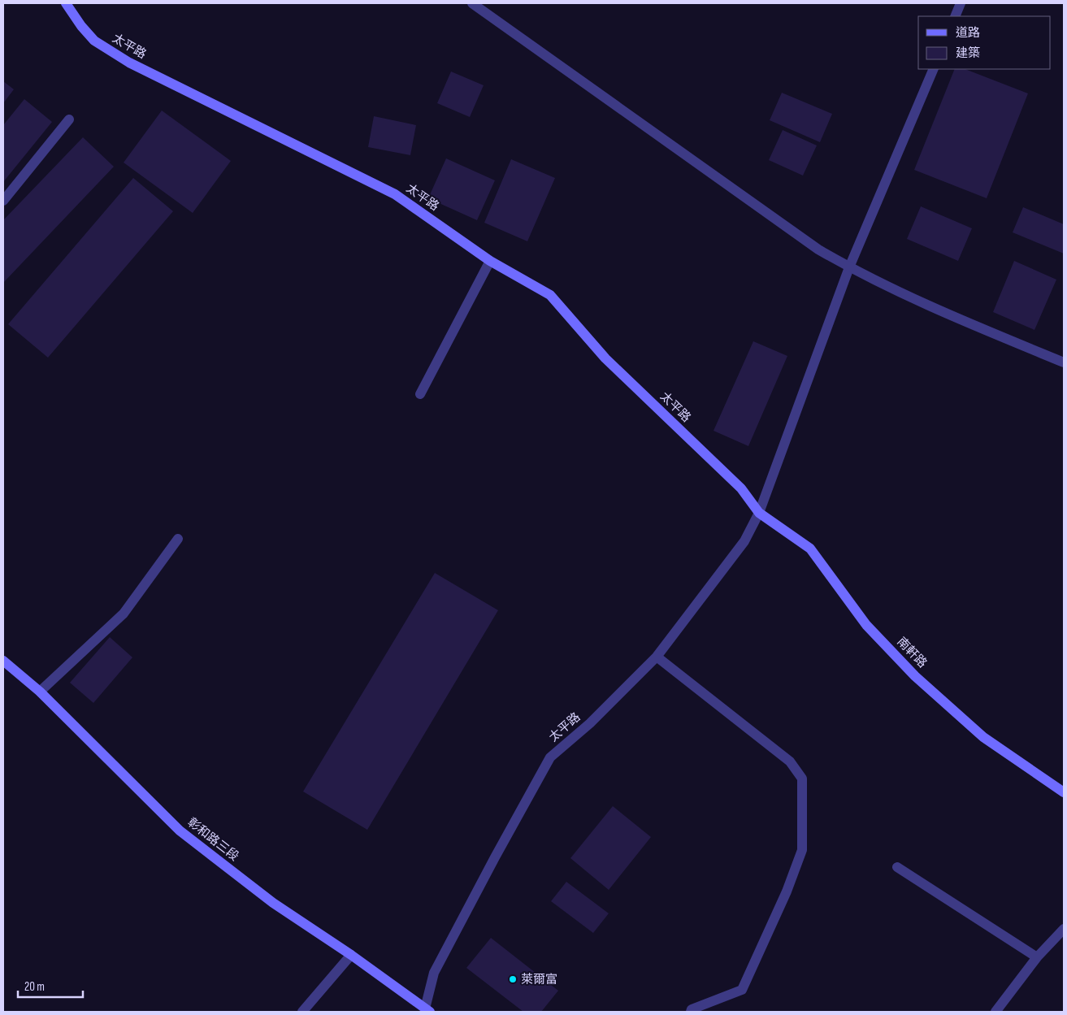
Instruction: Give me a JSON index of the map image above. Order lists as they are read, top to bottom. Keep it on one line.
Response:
{"streets":{"street":["太平路","南軒路","彰和路三段"]},"crossings":[["太平路","南軒路"],["太平路","彰和路三段"]],"places":["萊爾富"],"legend":["道路","建築"],"scale_bar":"20 m"}
